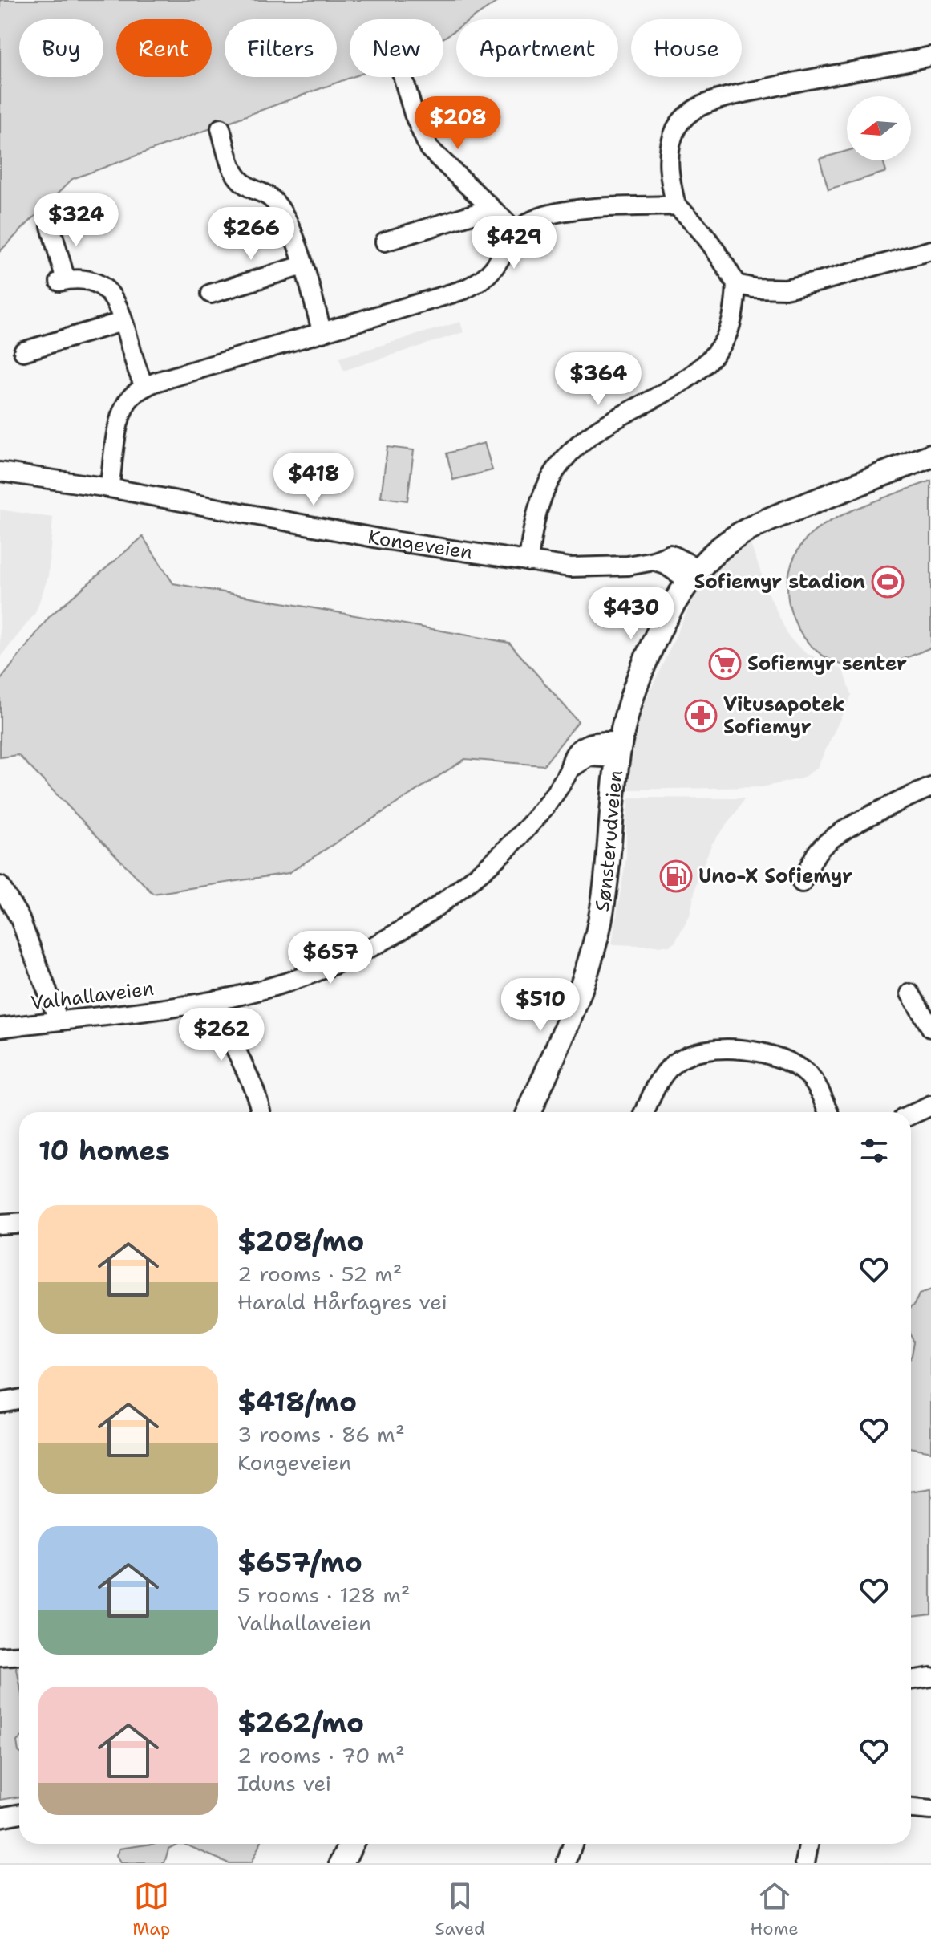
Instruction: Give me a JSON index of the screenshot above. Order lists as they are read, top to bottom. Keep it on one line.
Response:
{"streets":{"main road":["Sønsterudveien"],"street":["Kongeveien","Valhallaveien"]},"crossings":[["Kongeveien","Sønsterudveien"],["Sønsterudveien","Valhallaveien"]],"places":{"sports":["Sofiemyr stadion"],"supermarket":["Sofiemyr senter"],"pharmacy":["Vitusapotek Sofiemyr"],"fuel station":["Uno-X Sofiemyr"]},"north":"left","page":{"chip":["Buy","Rent","Filters","New","Apartment","House"],"price":["$208","$324","$266","$429","$364","$418","$430","$657","$510","$262"],"heading":"10 homes","list":[{"name":"$208/mo","note":"2 rooms · 52 m² · Harald Hårfagres vei"},{"name":"$418/mo","note":"3 rooms · 86 m² · Kongeveien"},{"name":"$657/mo","note":"5 rooms · 128 m² · Valhallaveien"},{"name":"$262/mo","note":"2 rooms · 70 m² · Iduns vei"}],"tabs":["Map","Saved","Home"]}}
